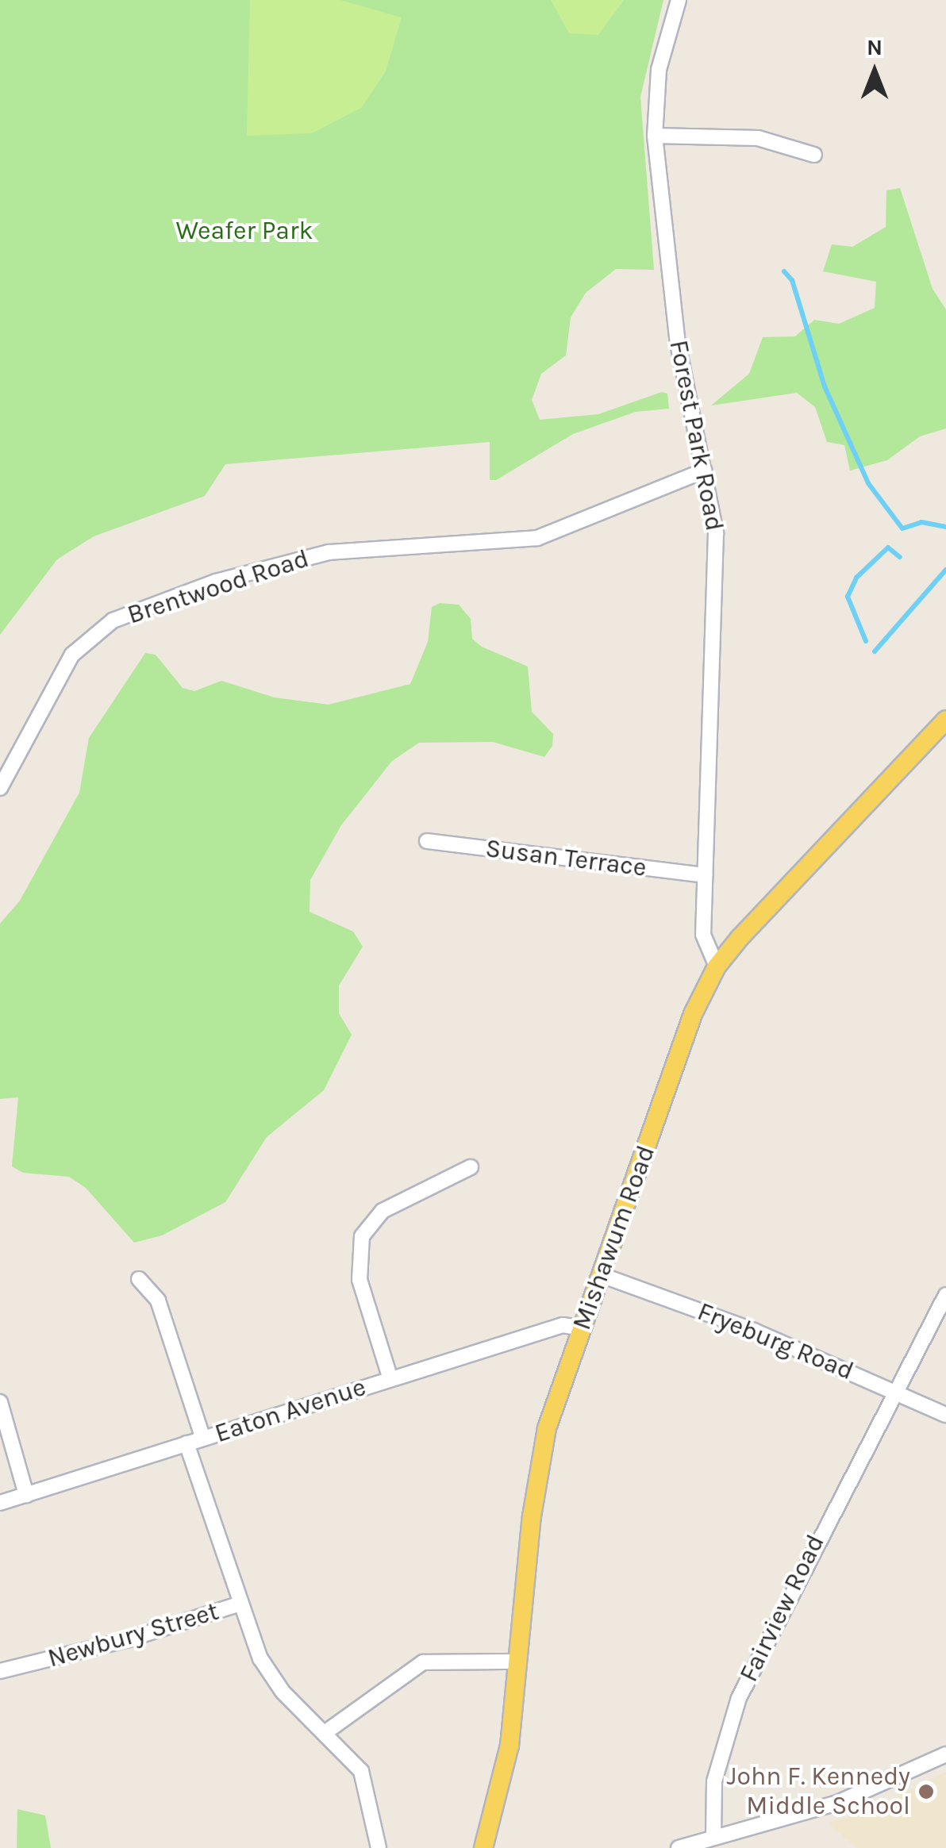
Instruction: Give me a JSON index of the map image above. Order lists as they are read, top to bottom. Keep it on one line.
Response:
{"streets":{"main road":["Mishawum Road"],"street":["Forest Park Road","Brentwood Road","Susan Terrace","Fryeburg Road","Eaton Avenue","Fairview Road","Newbury Street"]},"crossings":[["Forest Park Road","Brentwood Road"],["Forest Park Road","Susan Terrace"],["Forest Park Road","Mishawum Road"],["Mishawum Road","Fryeburg Road"],["Mishawum Road","Eaton Avenue"],["Fryeburg Road","Fairview Road"],["Eaton Avenue","Newbury Street"]],"parks":["Weafer Park"],"places":["John F. Kennedy Middle School"],"north":"top"}
